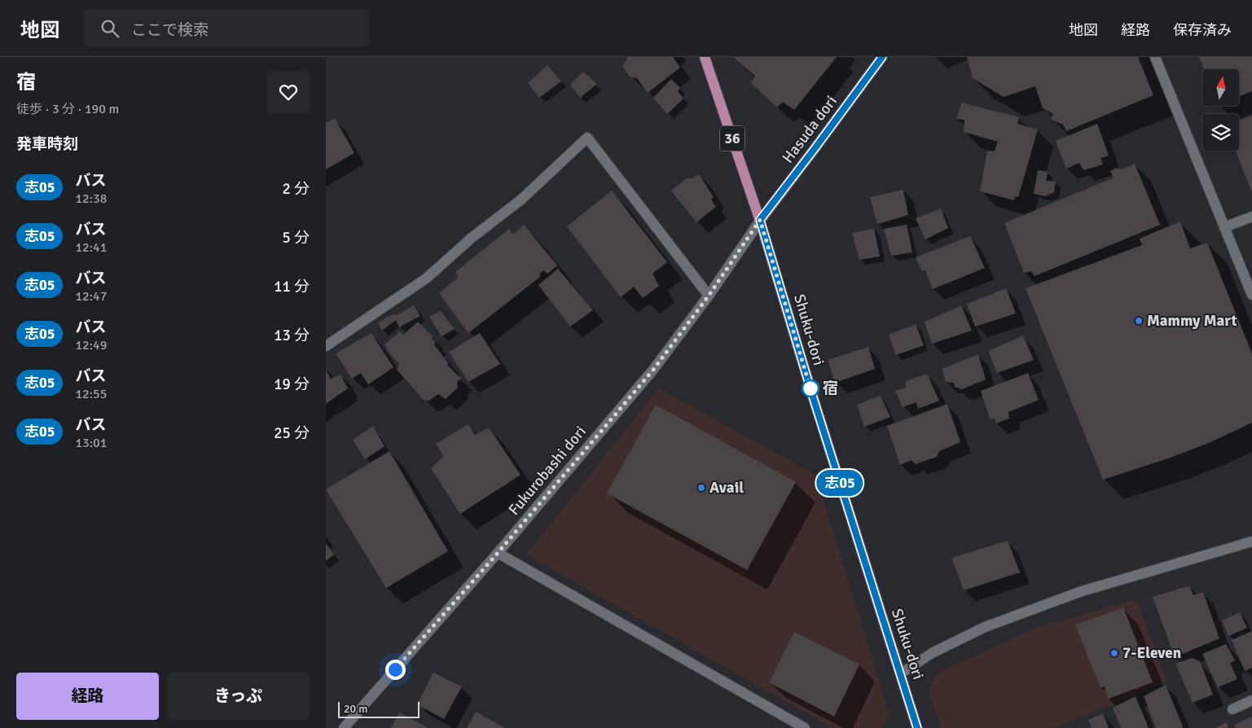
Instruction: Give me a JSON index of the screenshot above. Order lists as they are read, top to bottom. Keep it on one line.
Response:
{"streets":{"main road":["Hasuda dori","36","Shuku-dori"],"street":["Fukurobashi dori"]},"crossings":[["Hasuda dori","Shuku-dori"],["Hasuda dori","Fukurobashi dori"],["Shuku-dori","Fukurobashi dori"]],"places":["Mammy Mart","宿","Avail","7-Eleven"],"lines":["bus line 志05"],"scale_bar":"20 m","north":"top","page":{"header":"地図","search":"ここで検索","nav":["地図","経路","保存済み"],"heading":[["宿","徒歩 · 3 分 · 190 m"],"発車時刻"],"on_map":"志05","list":[{"mark":"志05","name":"バス","note":"12:38","value":"2 分"},{"mark":"志05","name":"バス","note":"12:41","value":"5 分"},{"mark":"志05","name":"バス","note":"12:47","value":"11 分"},{"mark":"志05","name":"バス","note":"12:49","value":"13 分"},{"mark":"志05","name":"バス","note":"12:55","value":"19 分"},{"mark":"志05","name":"バス","note":"13:01","value":"25 分"}],"buttons":["経路","きっぷ"],"scale":"20 m"}}
